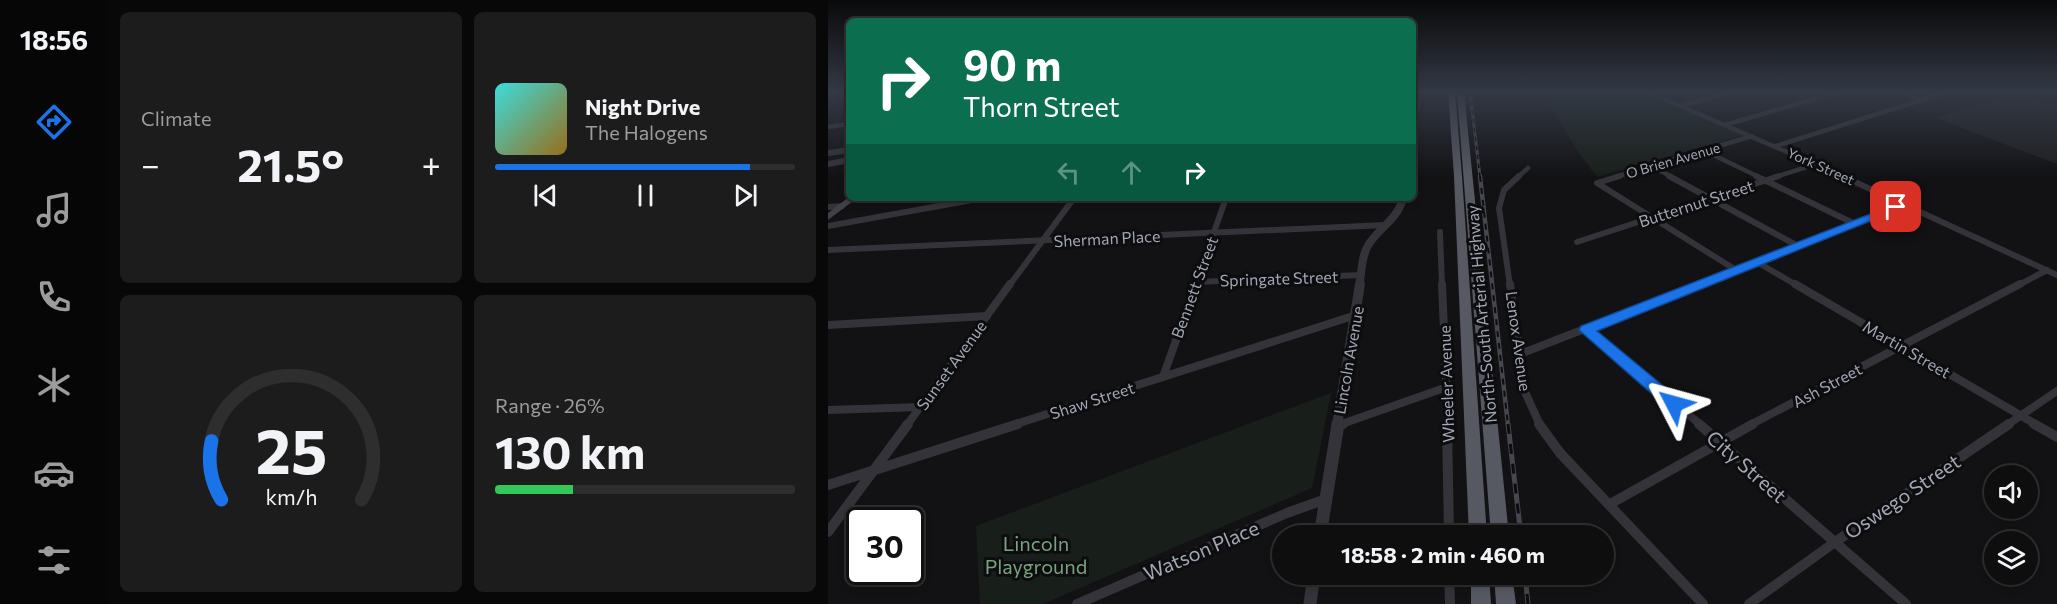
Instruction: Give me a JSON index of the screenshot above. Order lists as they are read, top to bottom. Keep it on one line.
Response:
{"streets":{"highway":["North-South Arterial Highway"],"street":["O Brien Avenue","York Street","Butternut Street","Sherman Place","Springate Street","Bennett Street","Lenox Avenue","Martin Street","Lincoln Avenue","Sunset Avenue","Wheeler Avenue","Ash Street","Shaw Street","City Street","Oswego Street","Watson Place"]},"crossings":[["O Brien Avenue","York Street"],["O Brien Avenue","Butternut Street"],["York Street","Butternut Street"],["York Street","Ash Street"],["Sherman Place","Bennett Street"],["Sherman Place","Lincoln Avenue"],["Sherman Place","Sunset Avenue"],["Springate Street","Bennett Street"],["Springate Street","Lincoln Avenue"],["Bennett Street","Shaw Street"],["Lenox Avenue","Ash Street"],["Martin Street","Ash Street"],["Martin Street","Oswego Street"],["Lincoln Avenue","Shaw Street"],["Lincoln Avenue","Watson Place"],["Sunset Avenue","Shaw Street"],["Ash Street","City Street"],["City Street","Oswego Street"]],"parks":["Lincoln Playground"],"page":{"tabs":"18:56","tile":["Climate",["Range · 26%","130 km"]],"turn":["90 m","Thorn Street"],"song":["Night Drive","The Halogens"],"heat":["−","21.5°","+"],"limit":"30","trip":"18:58 · 2 min · 460 m","gauge":["25","km/h"]}}
